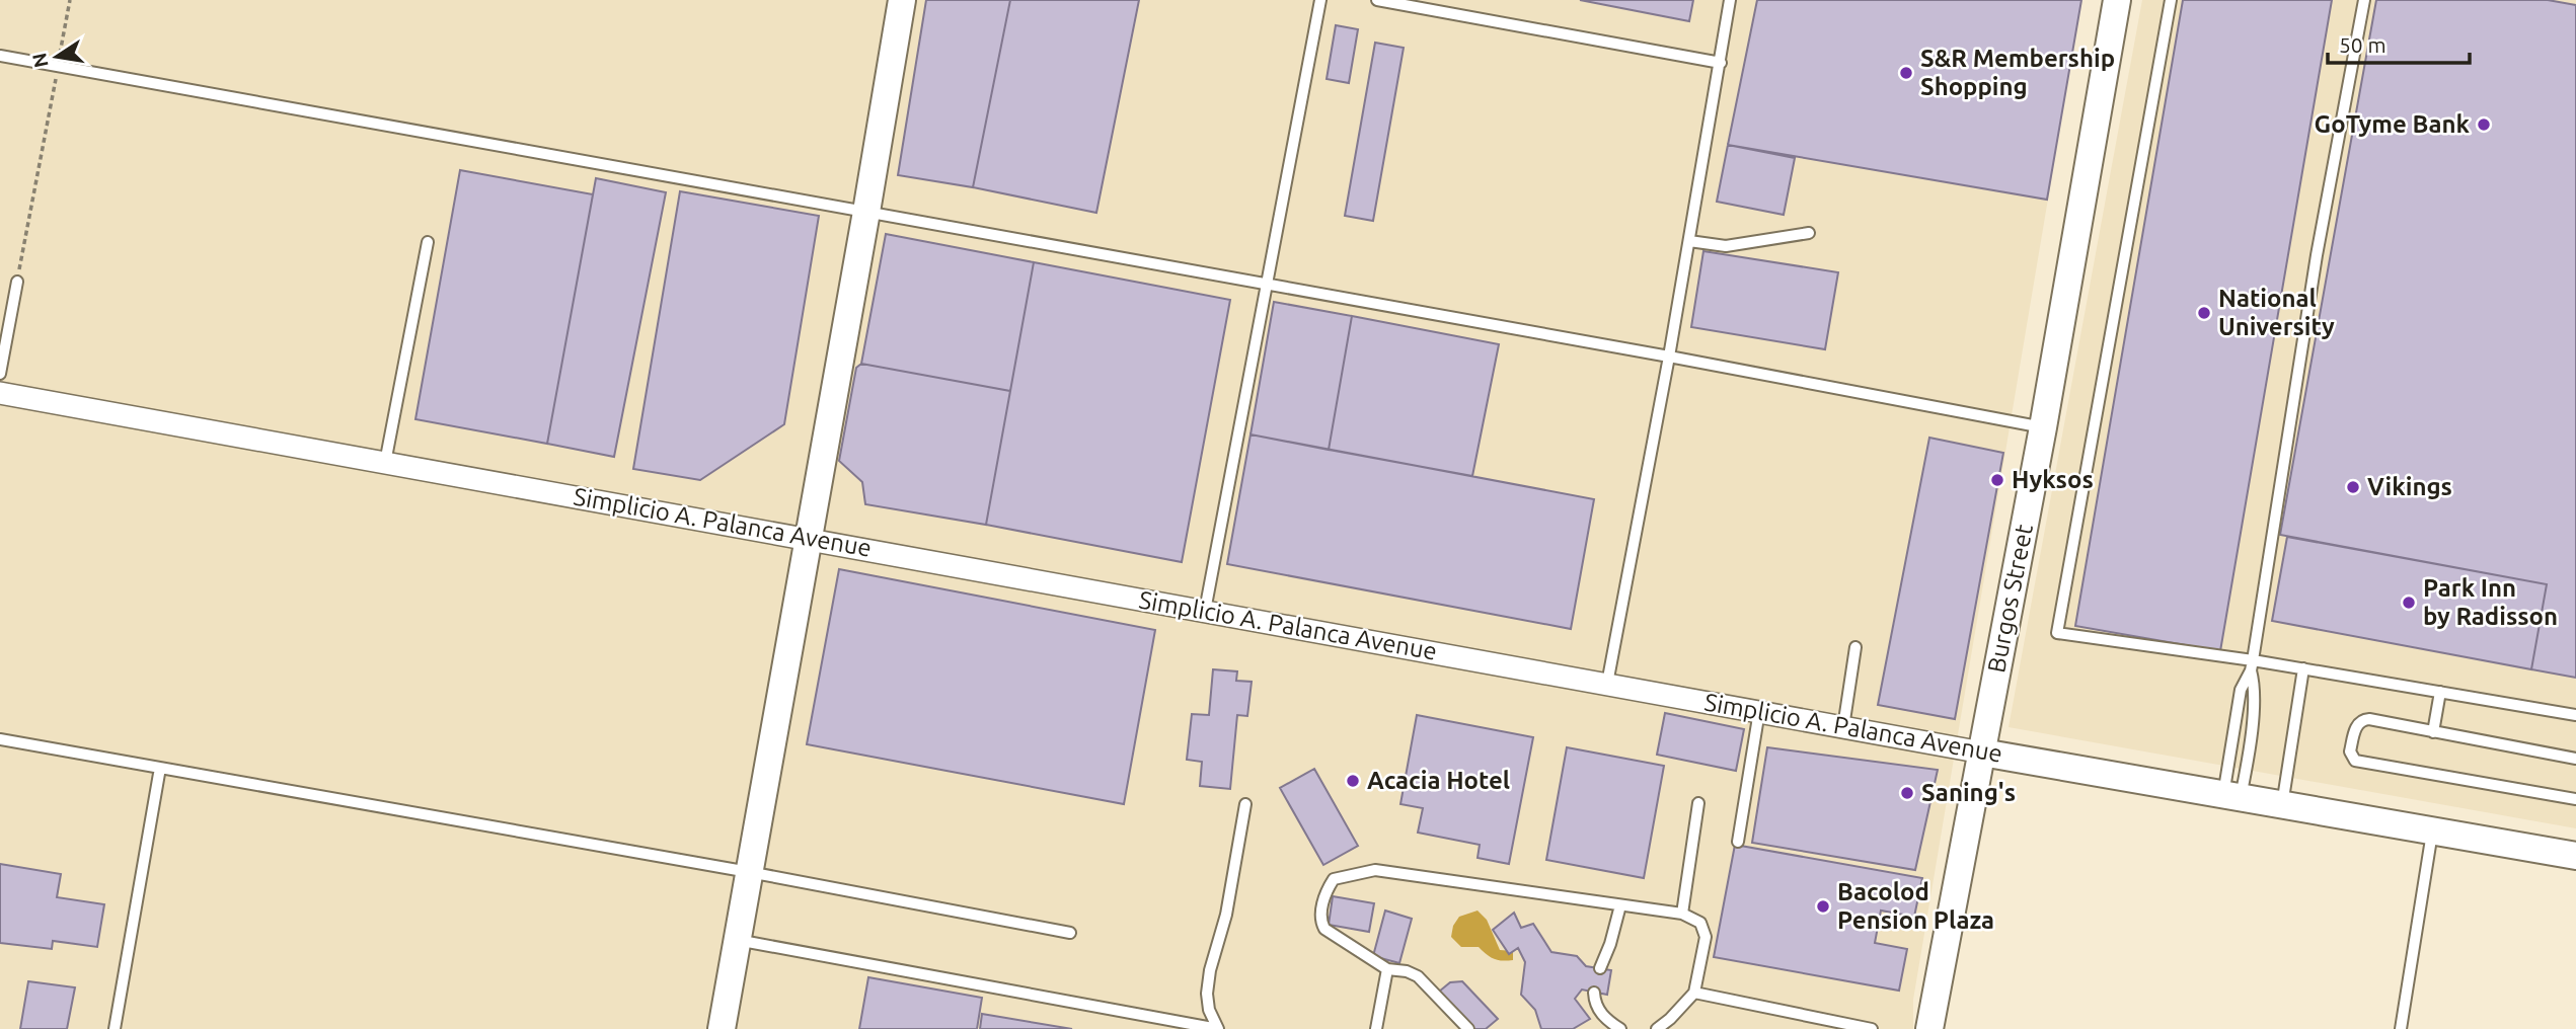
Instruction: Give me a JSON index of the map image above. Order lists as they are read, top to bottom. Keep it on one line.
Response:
{"streets":{"street":["Simplicio A. Palanca Avenue","Burgos Street"]},"crossings":[["Simplicio A. Palanca Avenue","Burgos Street"]],"places":["S&R Membership Shopping","GoTyme Bank","National University","Hyksos","Vikings","Park Inn by Radisson","Acacia Hotel","Saning's","Bacolod Pension Plaza"],"scale_bar":"50 m","north":"left"}
